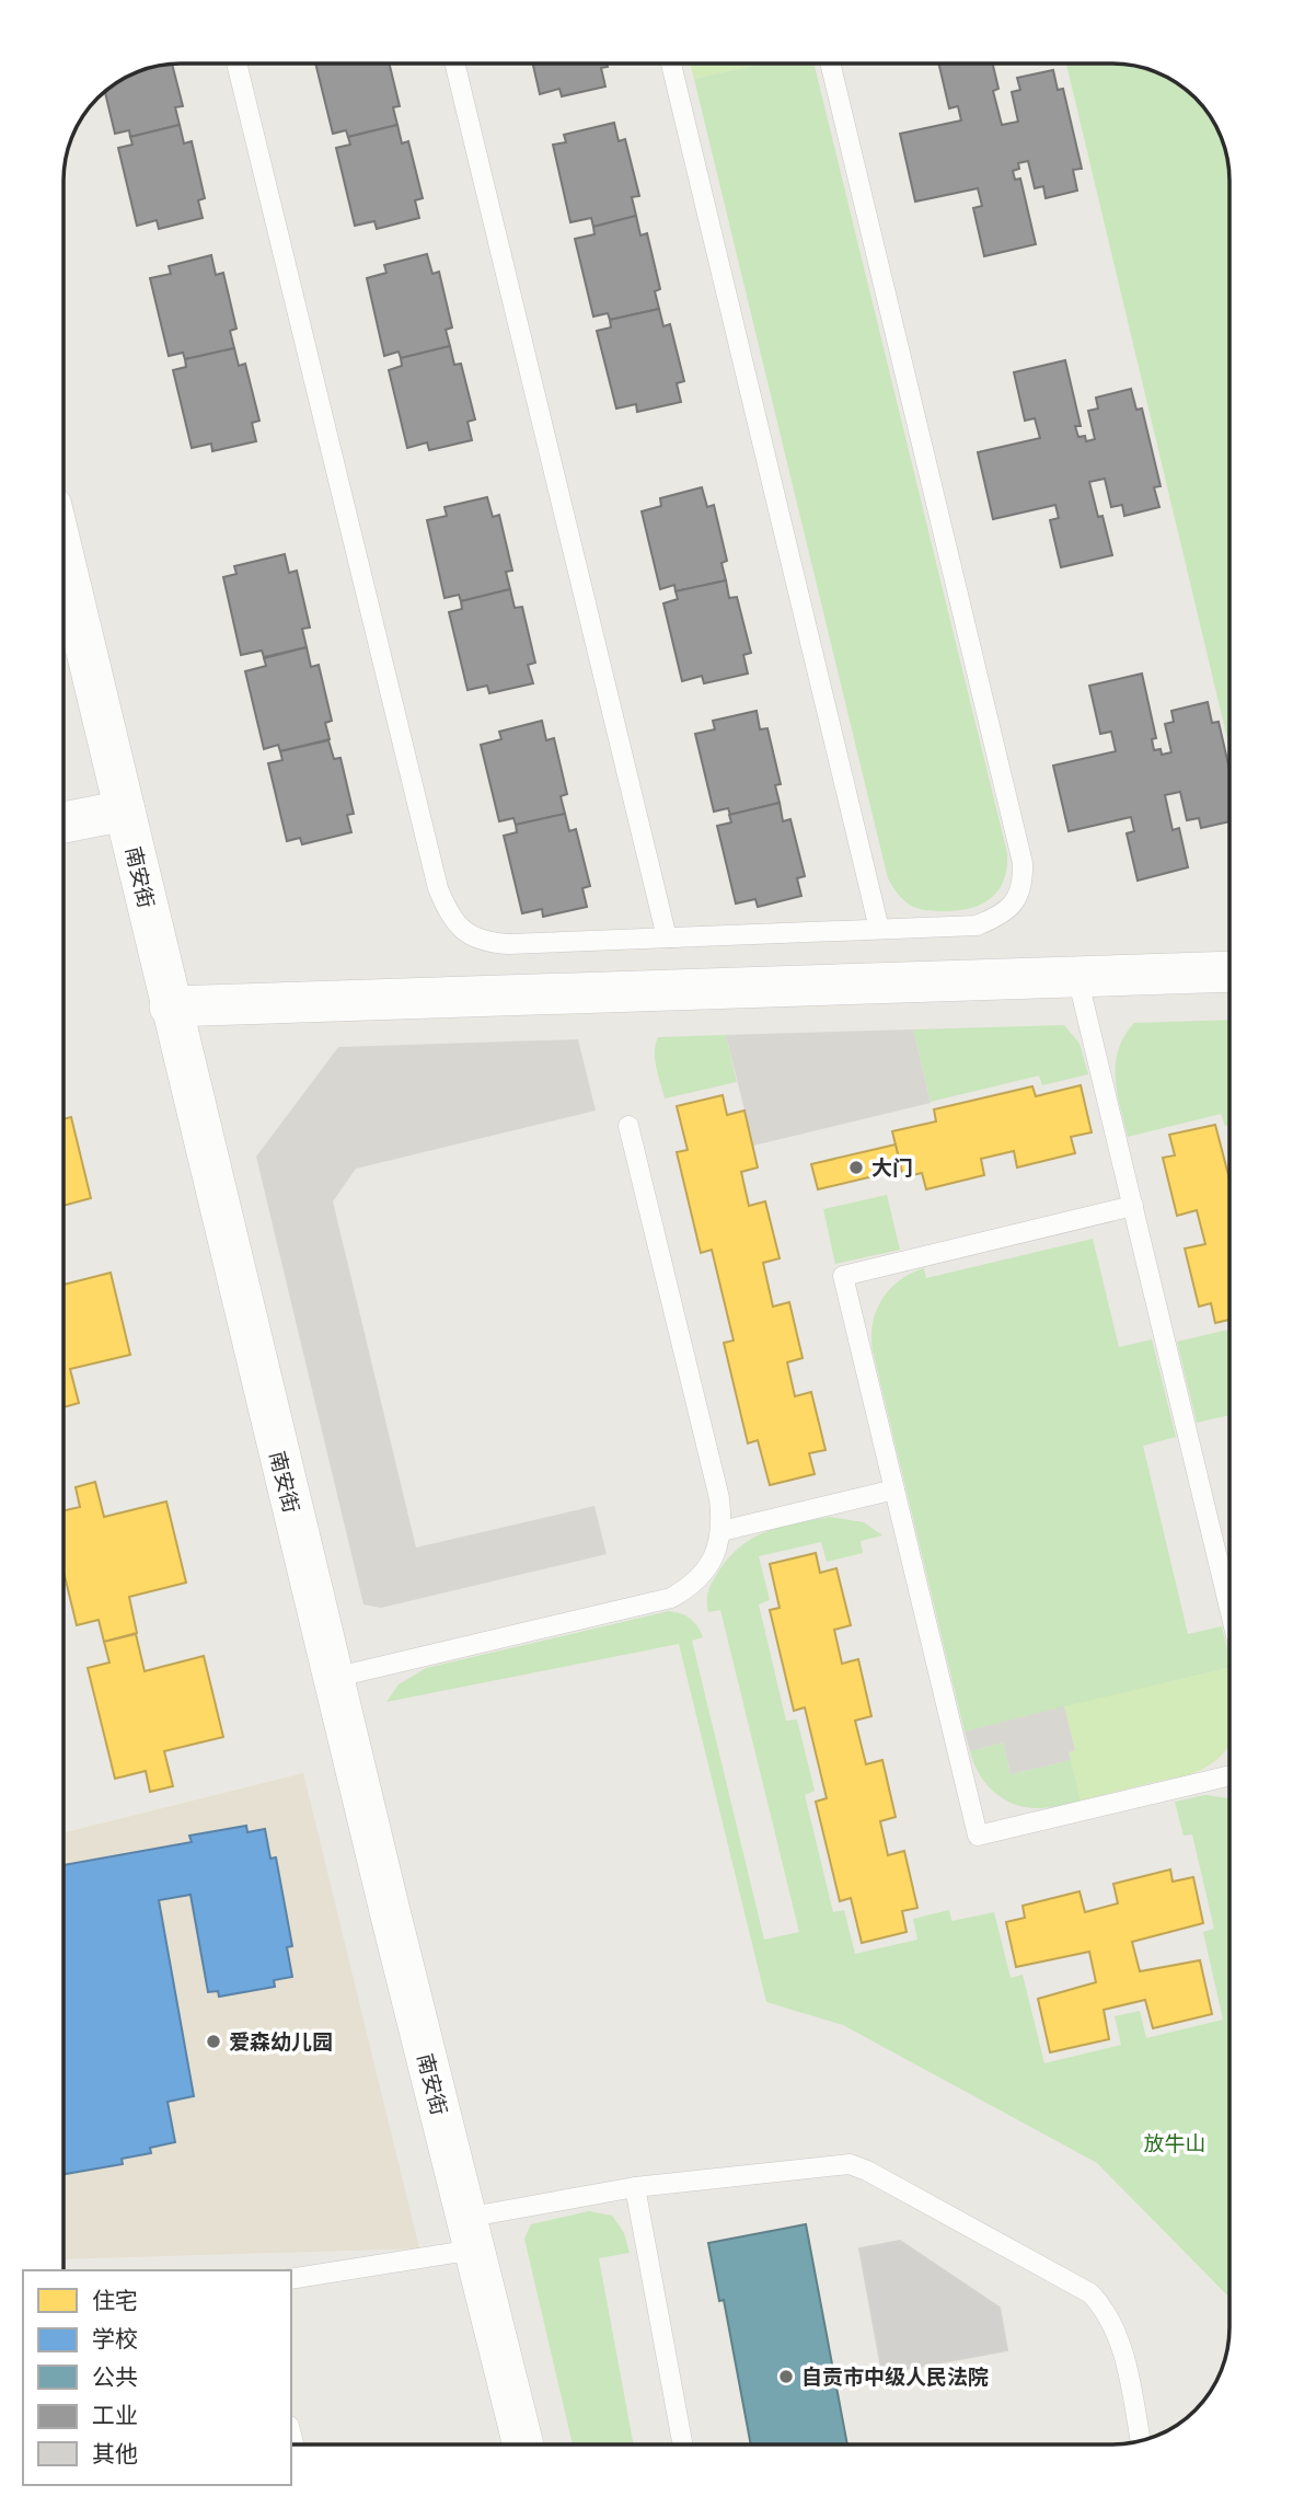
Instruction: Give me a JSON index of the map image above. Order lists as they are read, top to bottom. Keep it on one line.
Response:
{"streets":{"street":["南安街"]},"parks":["放牛山"],"places":["大门","爱森幼儿园","自贡市中级人民法院"],"legend":["住宅","学校","公共","工业","其他"]}
